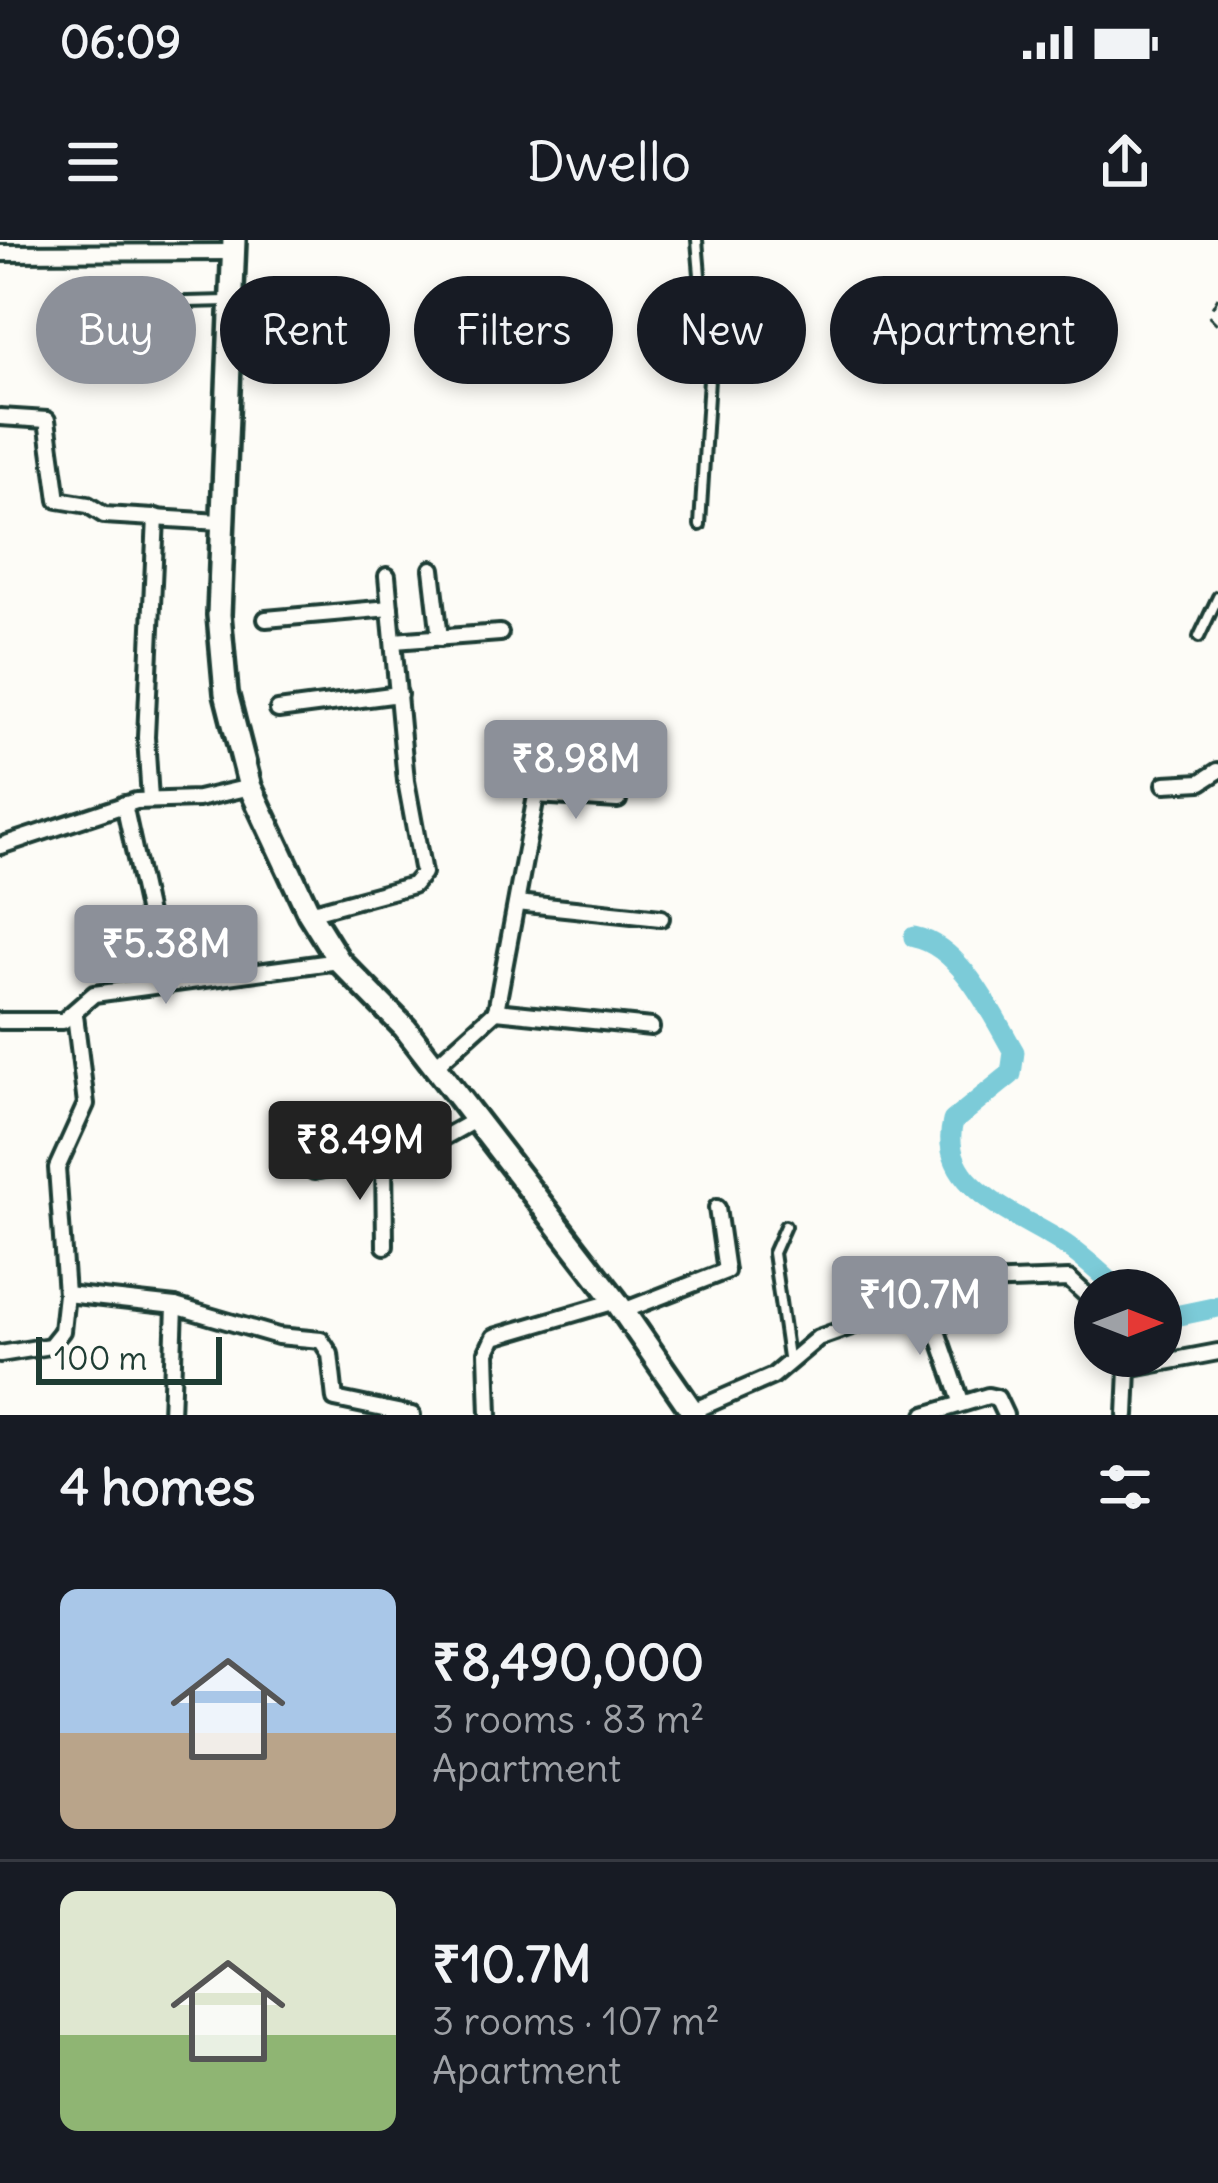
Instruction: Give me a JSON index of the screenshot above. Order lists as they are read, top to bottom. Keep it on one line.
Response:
{"scale_bar":"100 m","north":"right","page":{"status":"06:09","header":"Dwello","chip":["Buy","Rent","Filters","New","Apartment"],"price":["₹8.98M","₹5.38M","₹8.49M","₹10.7M"],"scale":"100 m","heading":"4 homes","list":[{"name":"₹8,490,000","note":"3 rooms · 83 m² · Apartment"},{"name":"₹10.7M","note":"3 rooms · 107 m² · Apartment"}]}}
